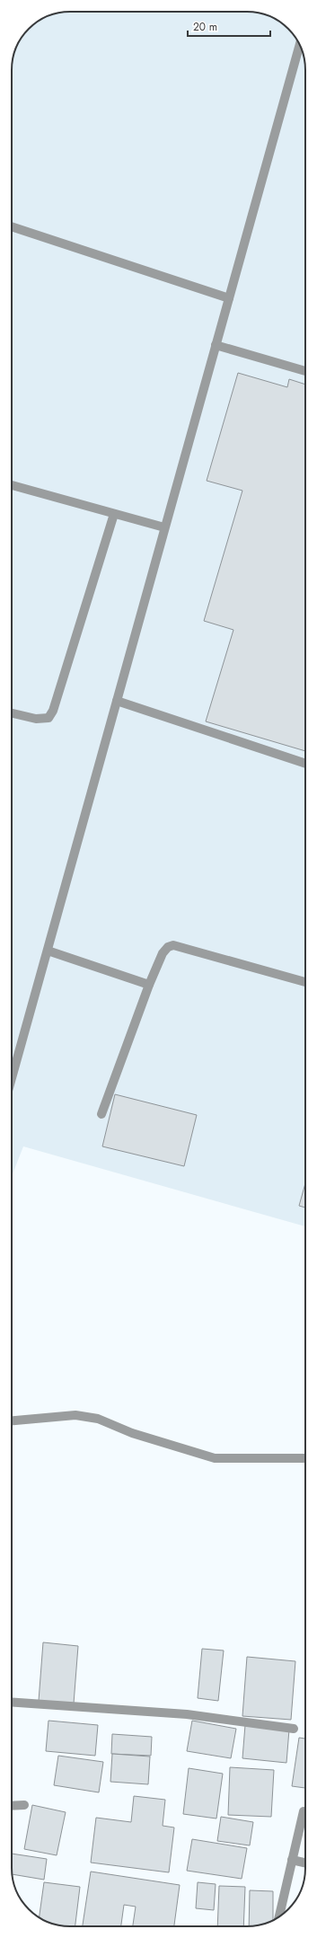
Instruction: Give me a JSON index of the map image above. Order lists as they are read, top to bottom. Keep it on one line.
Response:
{"scale_bar":"20 m"}
